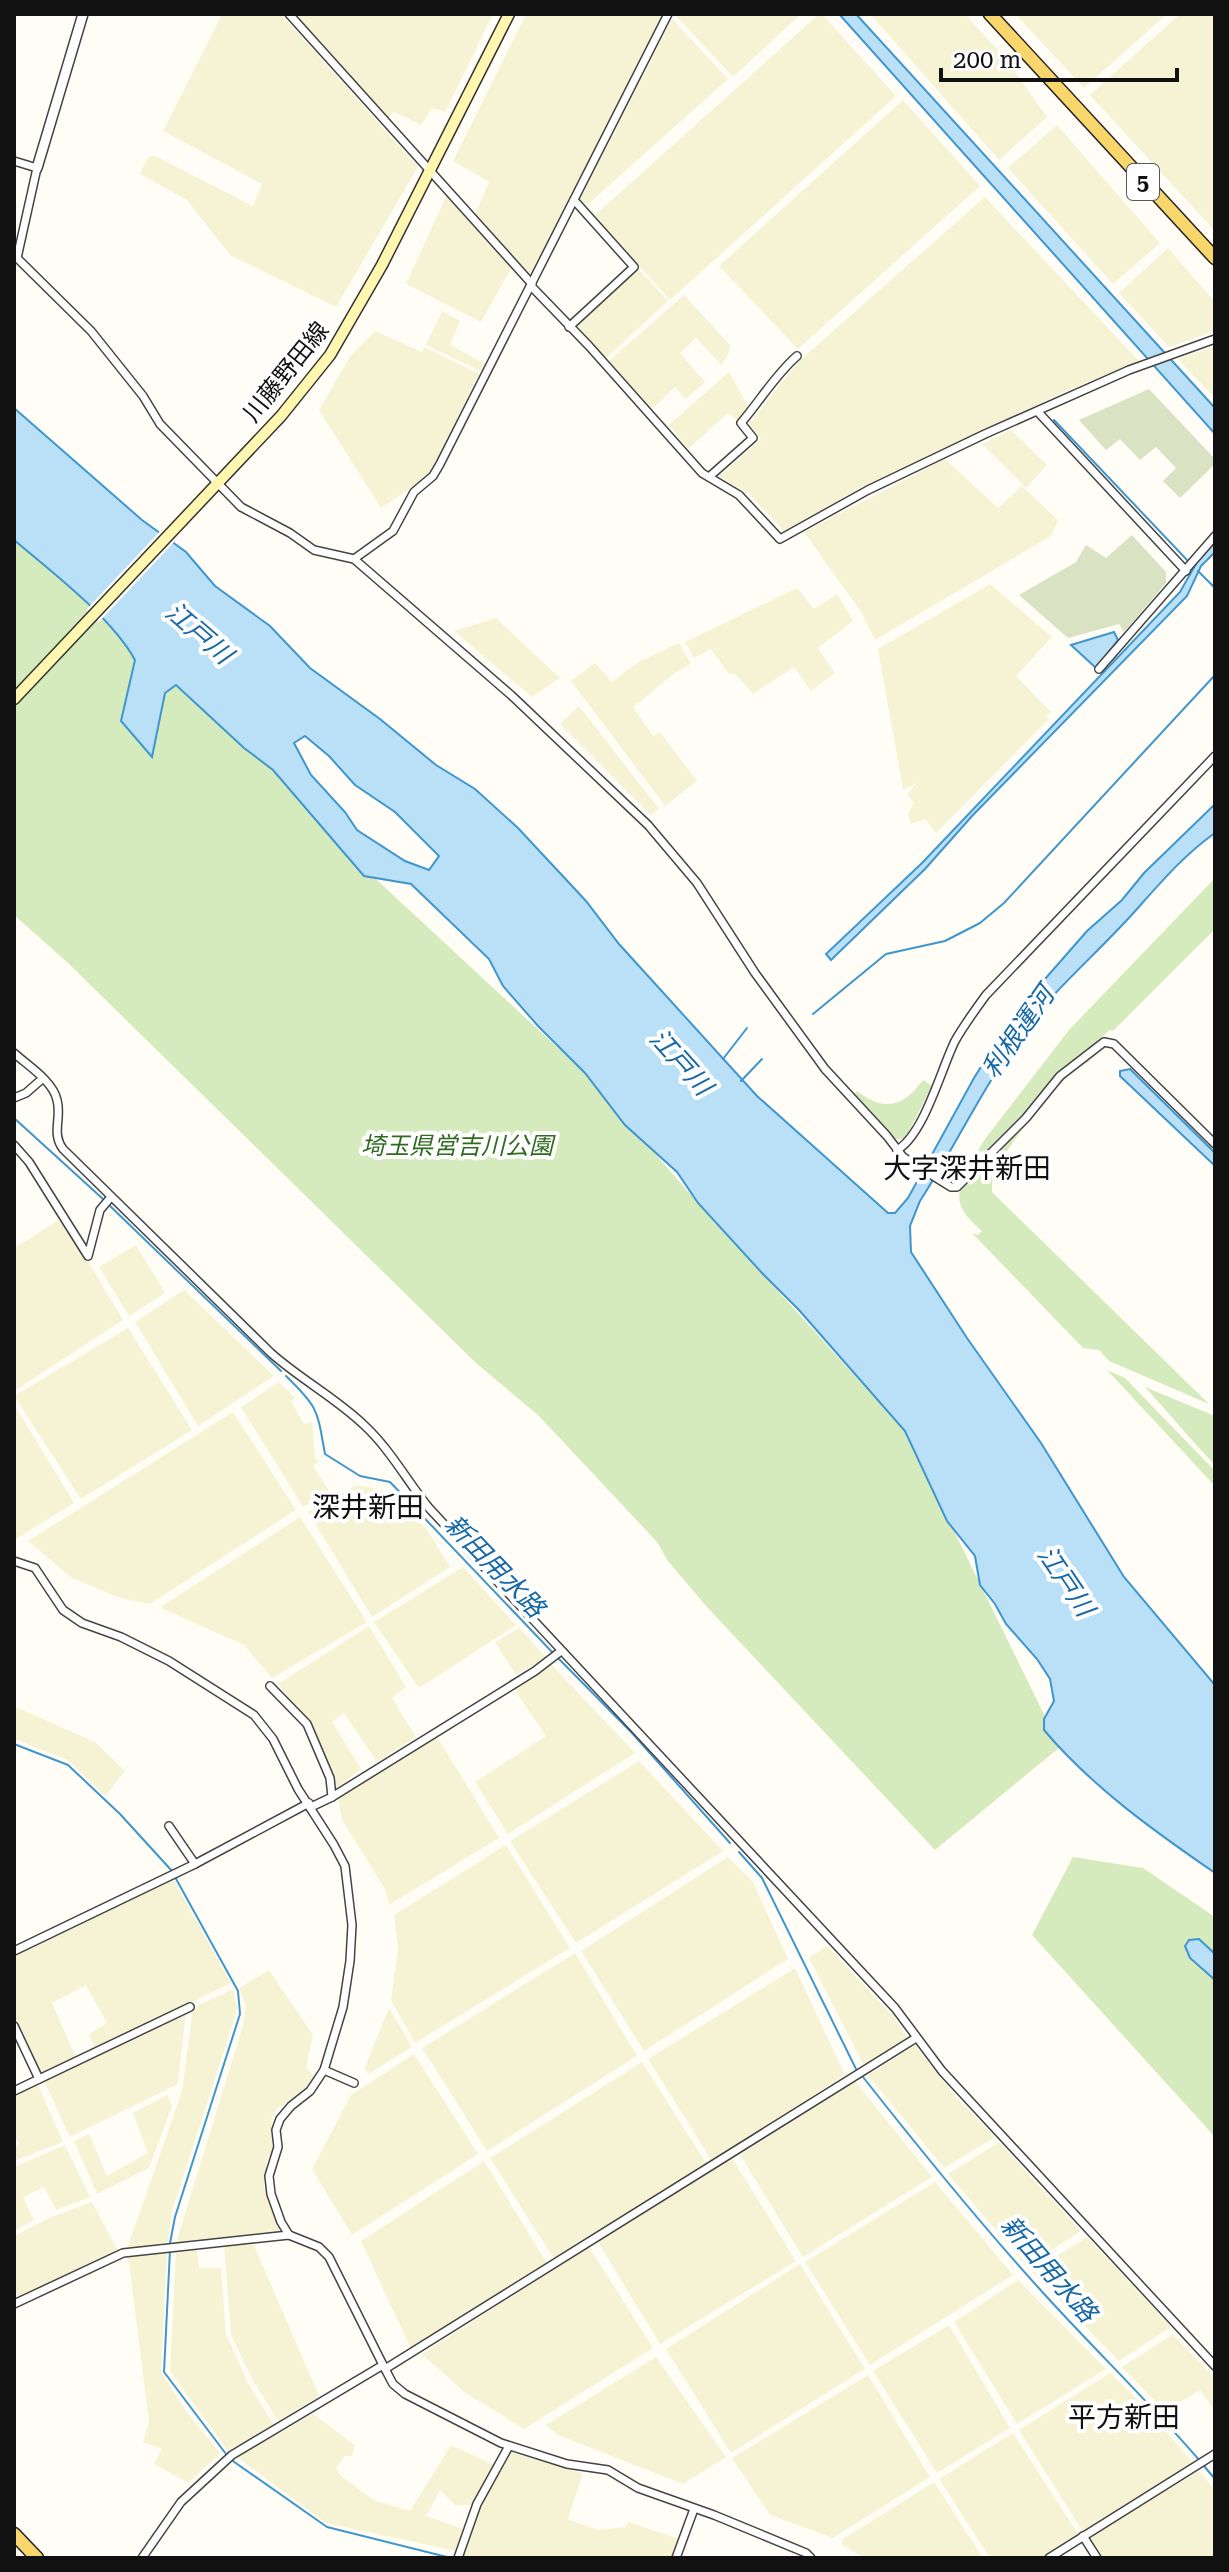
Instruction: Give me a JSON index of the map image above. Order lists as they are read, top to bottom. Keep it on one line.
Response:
{"streets":{"main road":["5","川藤野田線"]},"districts":["大字深井新田","深井新田","平方新田"],"water":["江戸川","利根運河","新田用水路"],"parks":["埼玉県営吉川公園"],"scale_bar":"200 m"}
